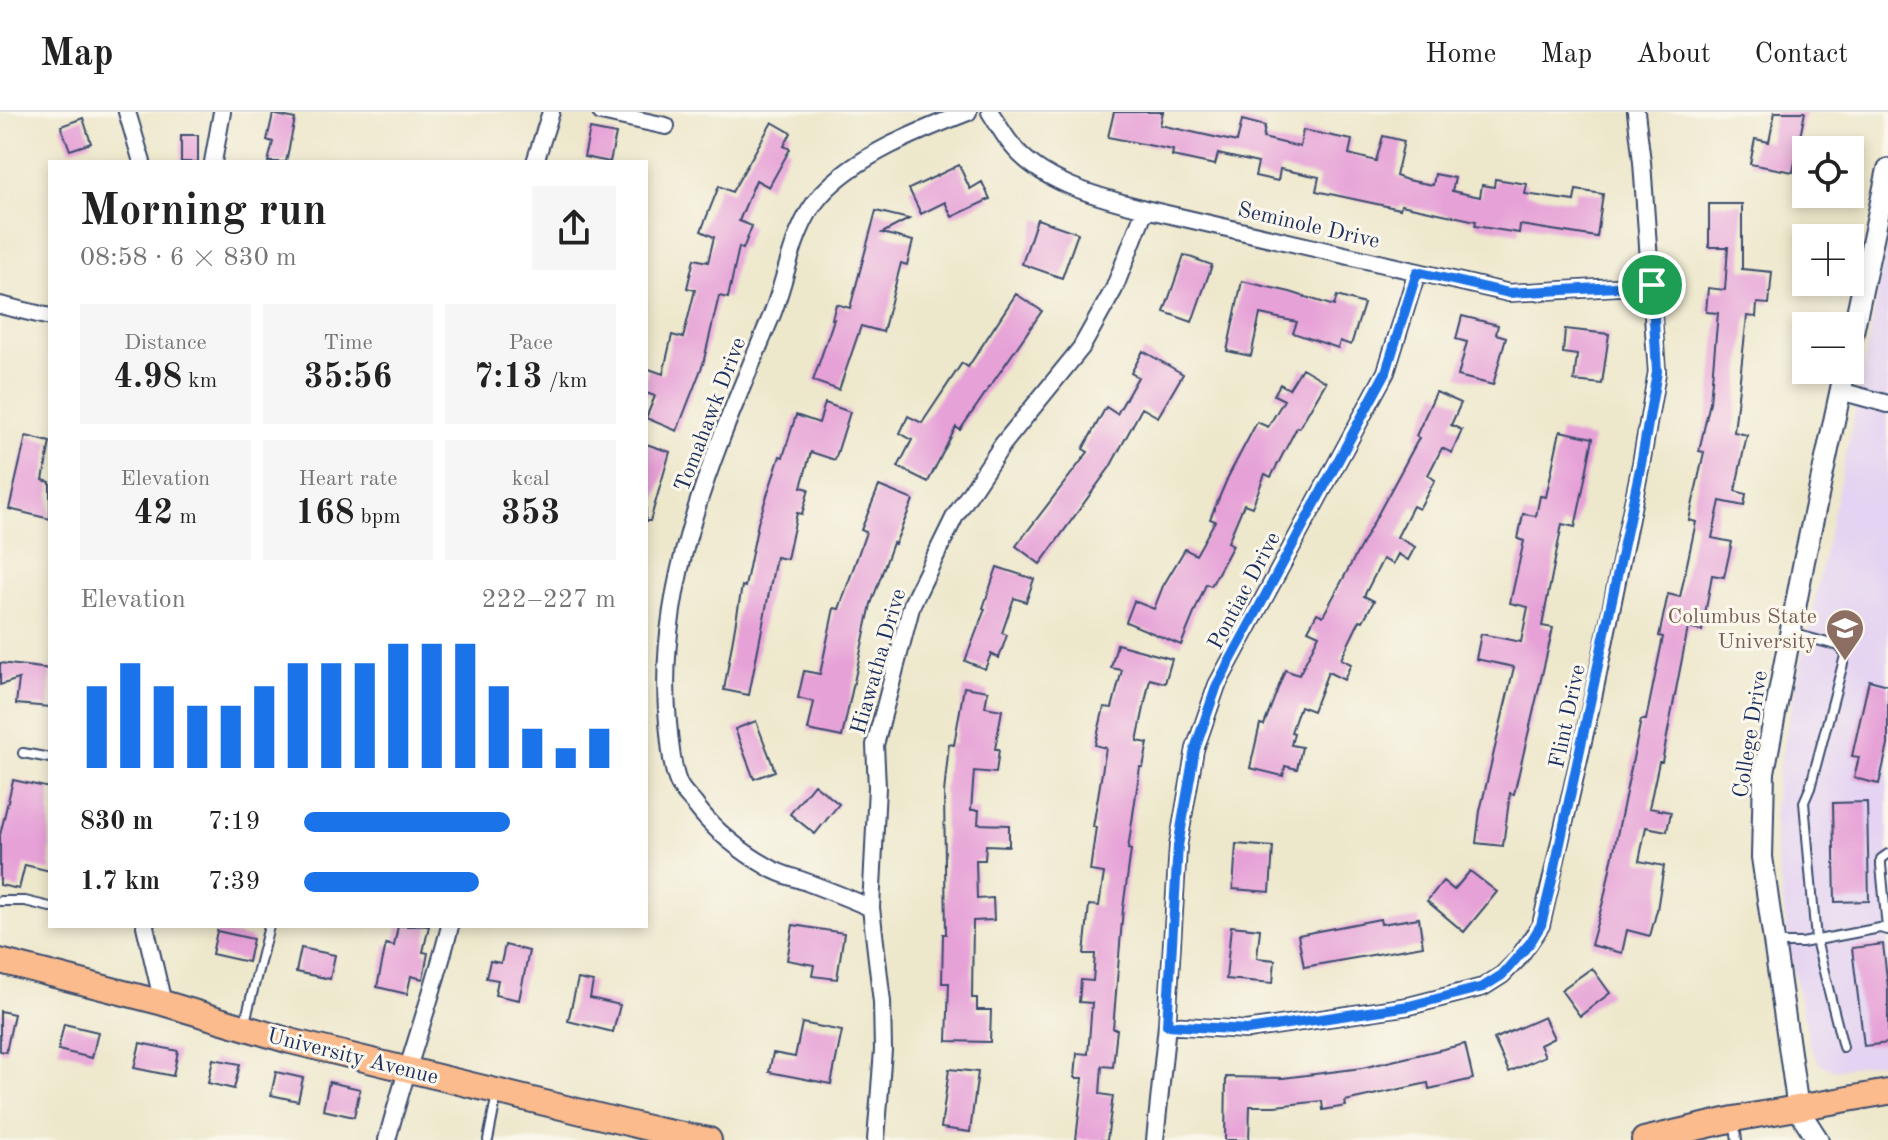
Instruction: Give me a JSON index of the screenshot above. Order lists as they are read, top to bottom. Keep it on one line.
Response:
{"streets":{"main road":["University Avenue"],"street":["Seminole Drive","Tomahawk Drive","Pontiac Drive","Hiawatha Drive","Flint Drive","College Drive"]},"crossings":[["Seminole Drive","Pontiac Drive"],["Seminole Drive","Hiawatha Drive"],["Seminole Drive","Flint Drive"],["Tomahawk Drive","Hiawatha Drive"],["Pontiac Drive","Flint Drive"]],"places":{"school or university":["Columbus State University"]},"page":{"header":"Map","nav":["Home","Map","About","Contact"],"map_buttons":["+","−"],"heading":["Morning run","08:58 · 6 × 830 m"],"stats":[["Distance","4.98 km"],["Time","35:56"],["Pace","7:13 /km"],["Elevation","42 m"],["Heart rate","168 bpm"],["kcal","353"]],"chart":["Elevation","222–227 m"],"list":[{"name":"830 m","note":"7:19"},{"name":"1.7 km","note":"7:39"}]}}
